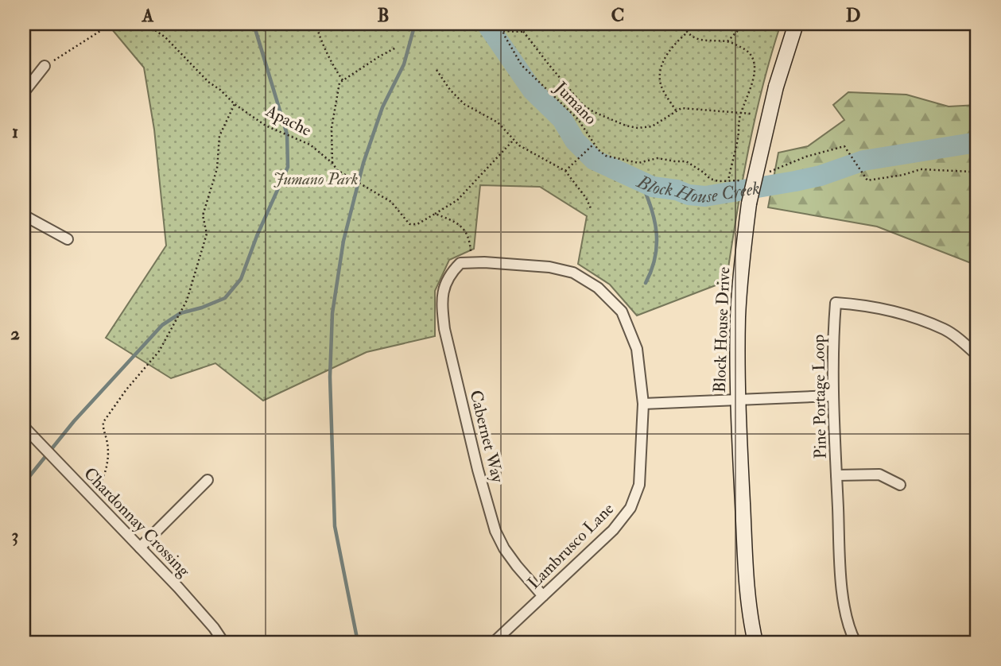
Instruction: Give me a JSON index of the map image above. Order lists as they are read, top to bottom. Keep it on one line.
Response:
{"streets":{"street":["Block House Drive","Pine Portage Loop","Cabernet Way","Chardonnay Crossing","Lambrusco Lane"],"path":["Jumano","Apache"]},"crossings":[["Cabernet Way","Lambrusco Lane"]],"water":["Block House Creek"],"parks":["Jumano Park"],"grid":{"columns":["A","B","C","D"],"rows":["1","2","3"]}}
